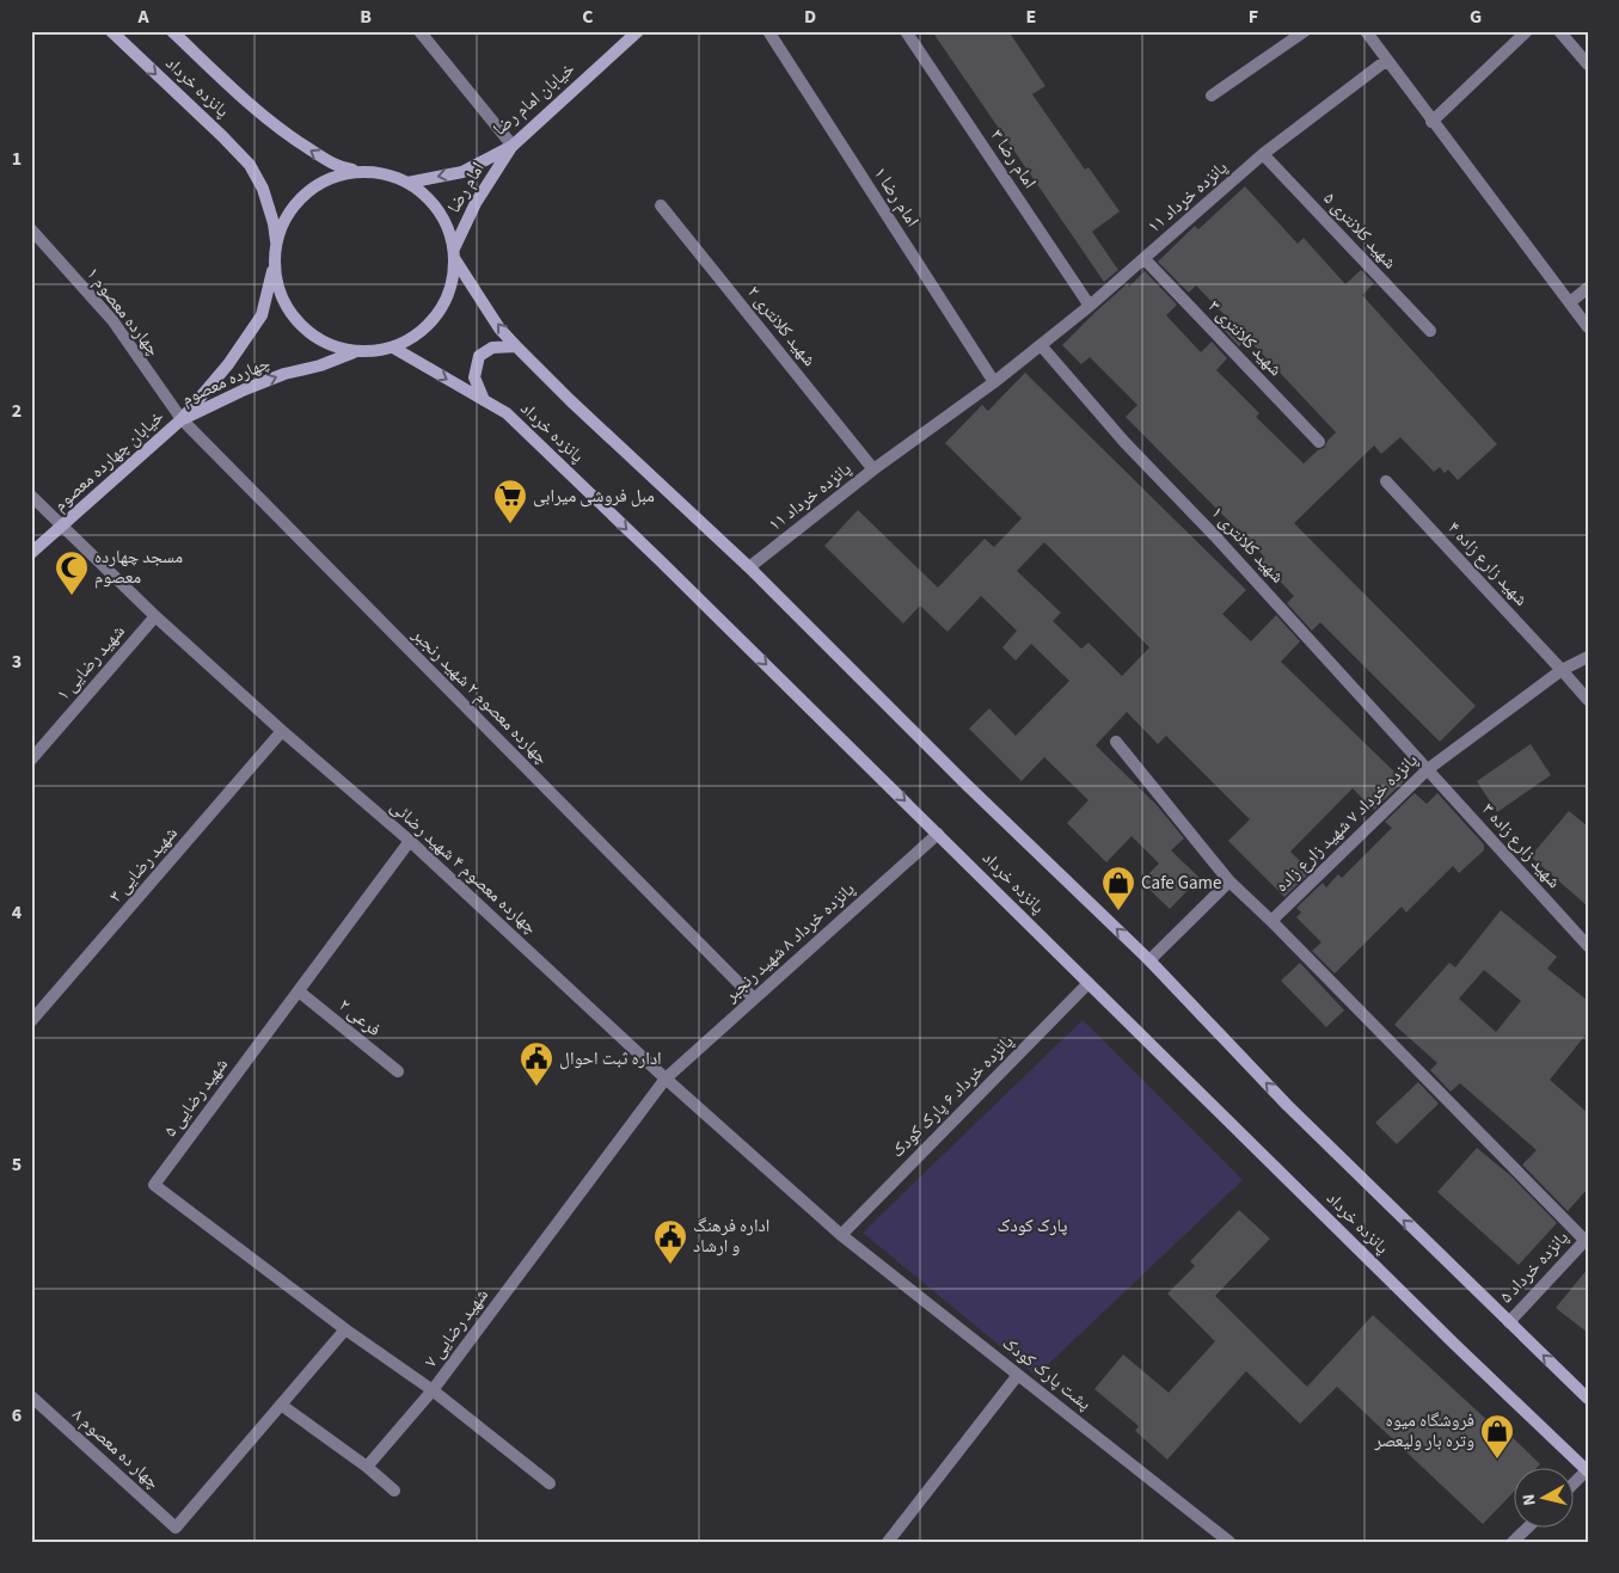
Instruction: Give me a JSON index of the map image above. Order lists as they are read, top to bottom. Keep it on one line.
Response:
{"streets":{"main road":["پانزده خرداد","خیابان امام رضا","امام رضا","چهارده معصوم","خیابان چهارده معصوم"],"street":["امام رضا ۳","امام رضا ۱","پانزده خرداد ۱۱","شهید کلانتری ۵","چهارده معصوم ۱","شهید کلانتری ۲","شهید کلانتری ۳","شهید کلانتری ۱","شهید زارع زاده ۴","شهید رضایی ۱","چهارده معصوم ۲ شهید رنجبر","پانزده خرداد ۷ شهید زارع زاده","شهید زارع زاده ۳","شهید رضایی ۳","چهارده معصوم ۴ شهید رضائی","پانزده خرداد ۸ شهید رنجبر","فرعی ۲","پانزده خرداد ۶ پارک کودک","شهید رضایی ۵","پانزده خرداد ۵","شهید رضایی ۷","پشت پارک کودک","چهار ده معصوم ۸"]},"crossings":[["پانزده خرداد","خیابان امام رضا"],["پانزده خرداد","امام رضا"],["پانزده خرداد","پانزده خرداد ۱۱"],["پانزده خرداد","چهارده معصوم"],["پانزده خرداد","پانزده خرداد ۸ شهید رنجبر"],["پانزده خرداد","پانزده خرداد ۶ پارک کودک"],["پانزده خرداد","پانزده خرداد ۵"],["خیابان امام رضا","امام رضا"],["خیابان امام رضا","چهارده معصوم"],["امام رضا ۳","پانزده خرداد ۱۱"],["امام رضا","چهارده معصوم"],["امام رضا ۱","پانزده خرداد ۱۱"],["پانزده خرداد ۱۱","شهید کلانتری ۵"],["پانزده خرداد ۱۱","شهید کلانتری ۲"],["پانزده خرداد ۱۱","شهید کلانتری ۳"],["پانزده خرداد ۱۱","شهید کلانتری ۱"],["چهارده معصوم ۱","چهارده معصوم"],["چهارده معصوم ۱","خیابان چهارده معصوم"],["چهارده معصوم ۱","چهارده معصوم ۲ شهید رنجبر"],["چهارده معصوم","خیابان چهارده معصوم"],["چهارده معصوم","چهارده معصوم ۲ شهید رنجبر"],["خیابان چهارده معصوم","چهارده معصوم ۲ شهید رنجبر"],["خیابان چهارده معصوم","چهارده معصوم ۴ شهید رضائی"],["شهید کلانتری ۱","پانزده خرداد ۷ شهید زارع زاده"],["شهید کلانتری ۱","شهید زارع زاده ۳"],["شهید زارع زاده ۴","پانزده خرداد ۷ شهید زارع زاده"],["شهید رضایی ۱","چهارده معصوم ۴ شهید رضائی"],["چهارده معصوم ۲ شهید رنجبر","پانزده خرداد ۸ شهید رنجبر"],["پانزده خرداد ۷ شهید زارع زاده","شهید زارع زاده ۳"],["شهید رضایی ۳","چهارده معصوم ۴ شهید رضائی"],["چهارده معصوم ۴ شهید رضائی","پانزده خرداد ۸ شهید رنجبر"],["چهارده معصوم ۴ شهید رضائی","پانزده خرداد ۶ پارک کودک"],["چهارده معصوم ۴ شهید رضائی","شهید رضایی ۵"],["چهارده معصوم ۴ شهید رضائی","شهید رضایی ۷"],["چهارده معصوم ۴ شهید رضائی","پشت پارک کودک"],["پانزده خرداد ۸ شهید رنجبر","شهید رضایی ۷"],["فرعی ۲","شهید رضایی ۵"],["پانزده خرداد ۶ پارک کودک","پشت پارک کودک"],["شهید رضایی ۵","شهید رضایی ۷"]],"one_way":["خیابان امام رضا","چهارده معصوم"],"parks":["پارک کودک"],"places":{"supermarket":["مبل فروشی میرابی"],"mosque":["مسجد چهارده معصوم"],"shop":["Cafe Game","فروشگاه میوه وتره بار ولیعصر"],"public building":["اداره ثبت احوال","اداره فرهنگ و ارشاد"]},"north":"left","grid":{"columns":["A","B","C","D","E","F","G"],"rows":["1","2","3","4","5","6"]}}
